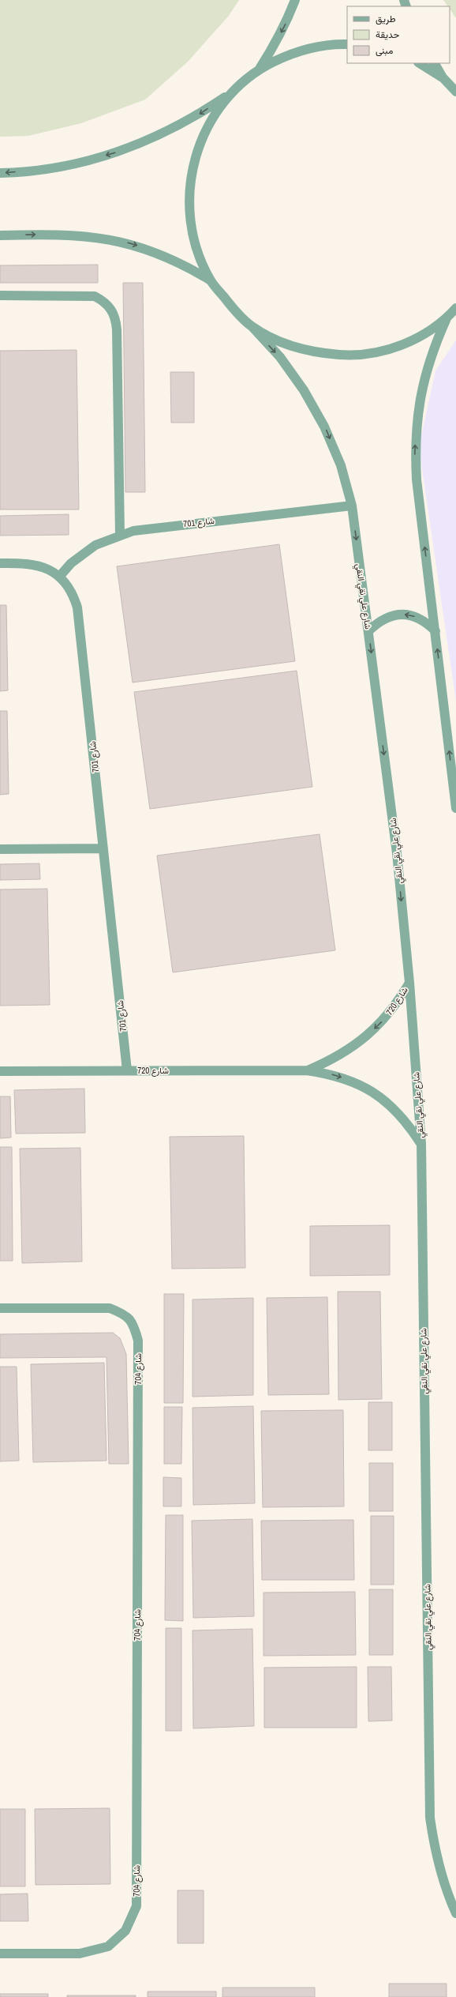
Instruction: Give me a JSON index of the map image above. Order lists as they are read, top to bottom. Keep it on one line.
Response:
{"streets":{"street":["شارع 701","شارع علي نقي النقي","شارع 720","شارع 704"]},"crossings":[["شارع 701","شارع علي نقي النقي"],["شارع 701","شارع 720"],["شارع علي نقي النقي","شارع 720"]],"legend":["طريق","حديقة","مبنى"]}
